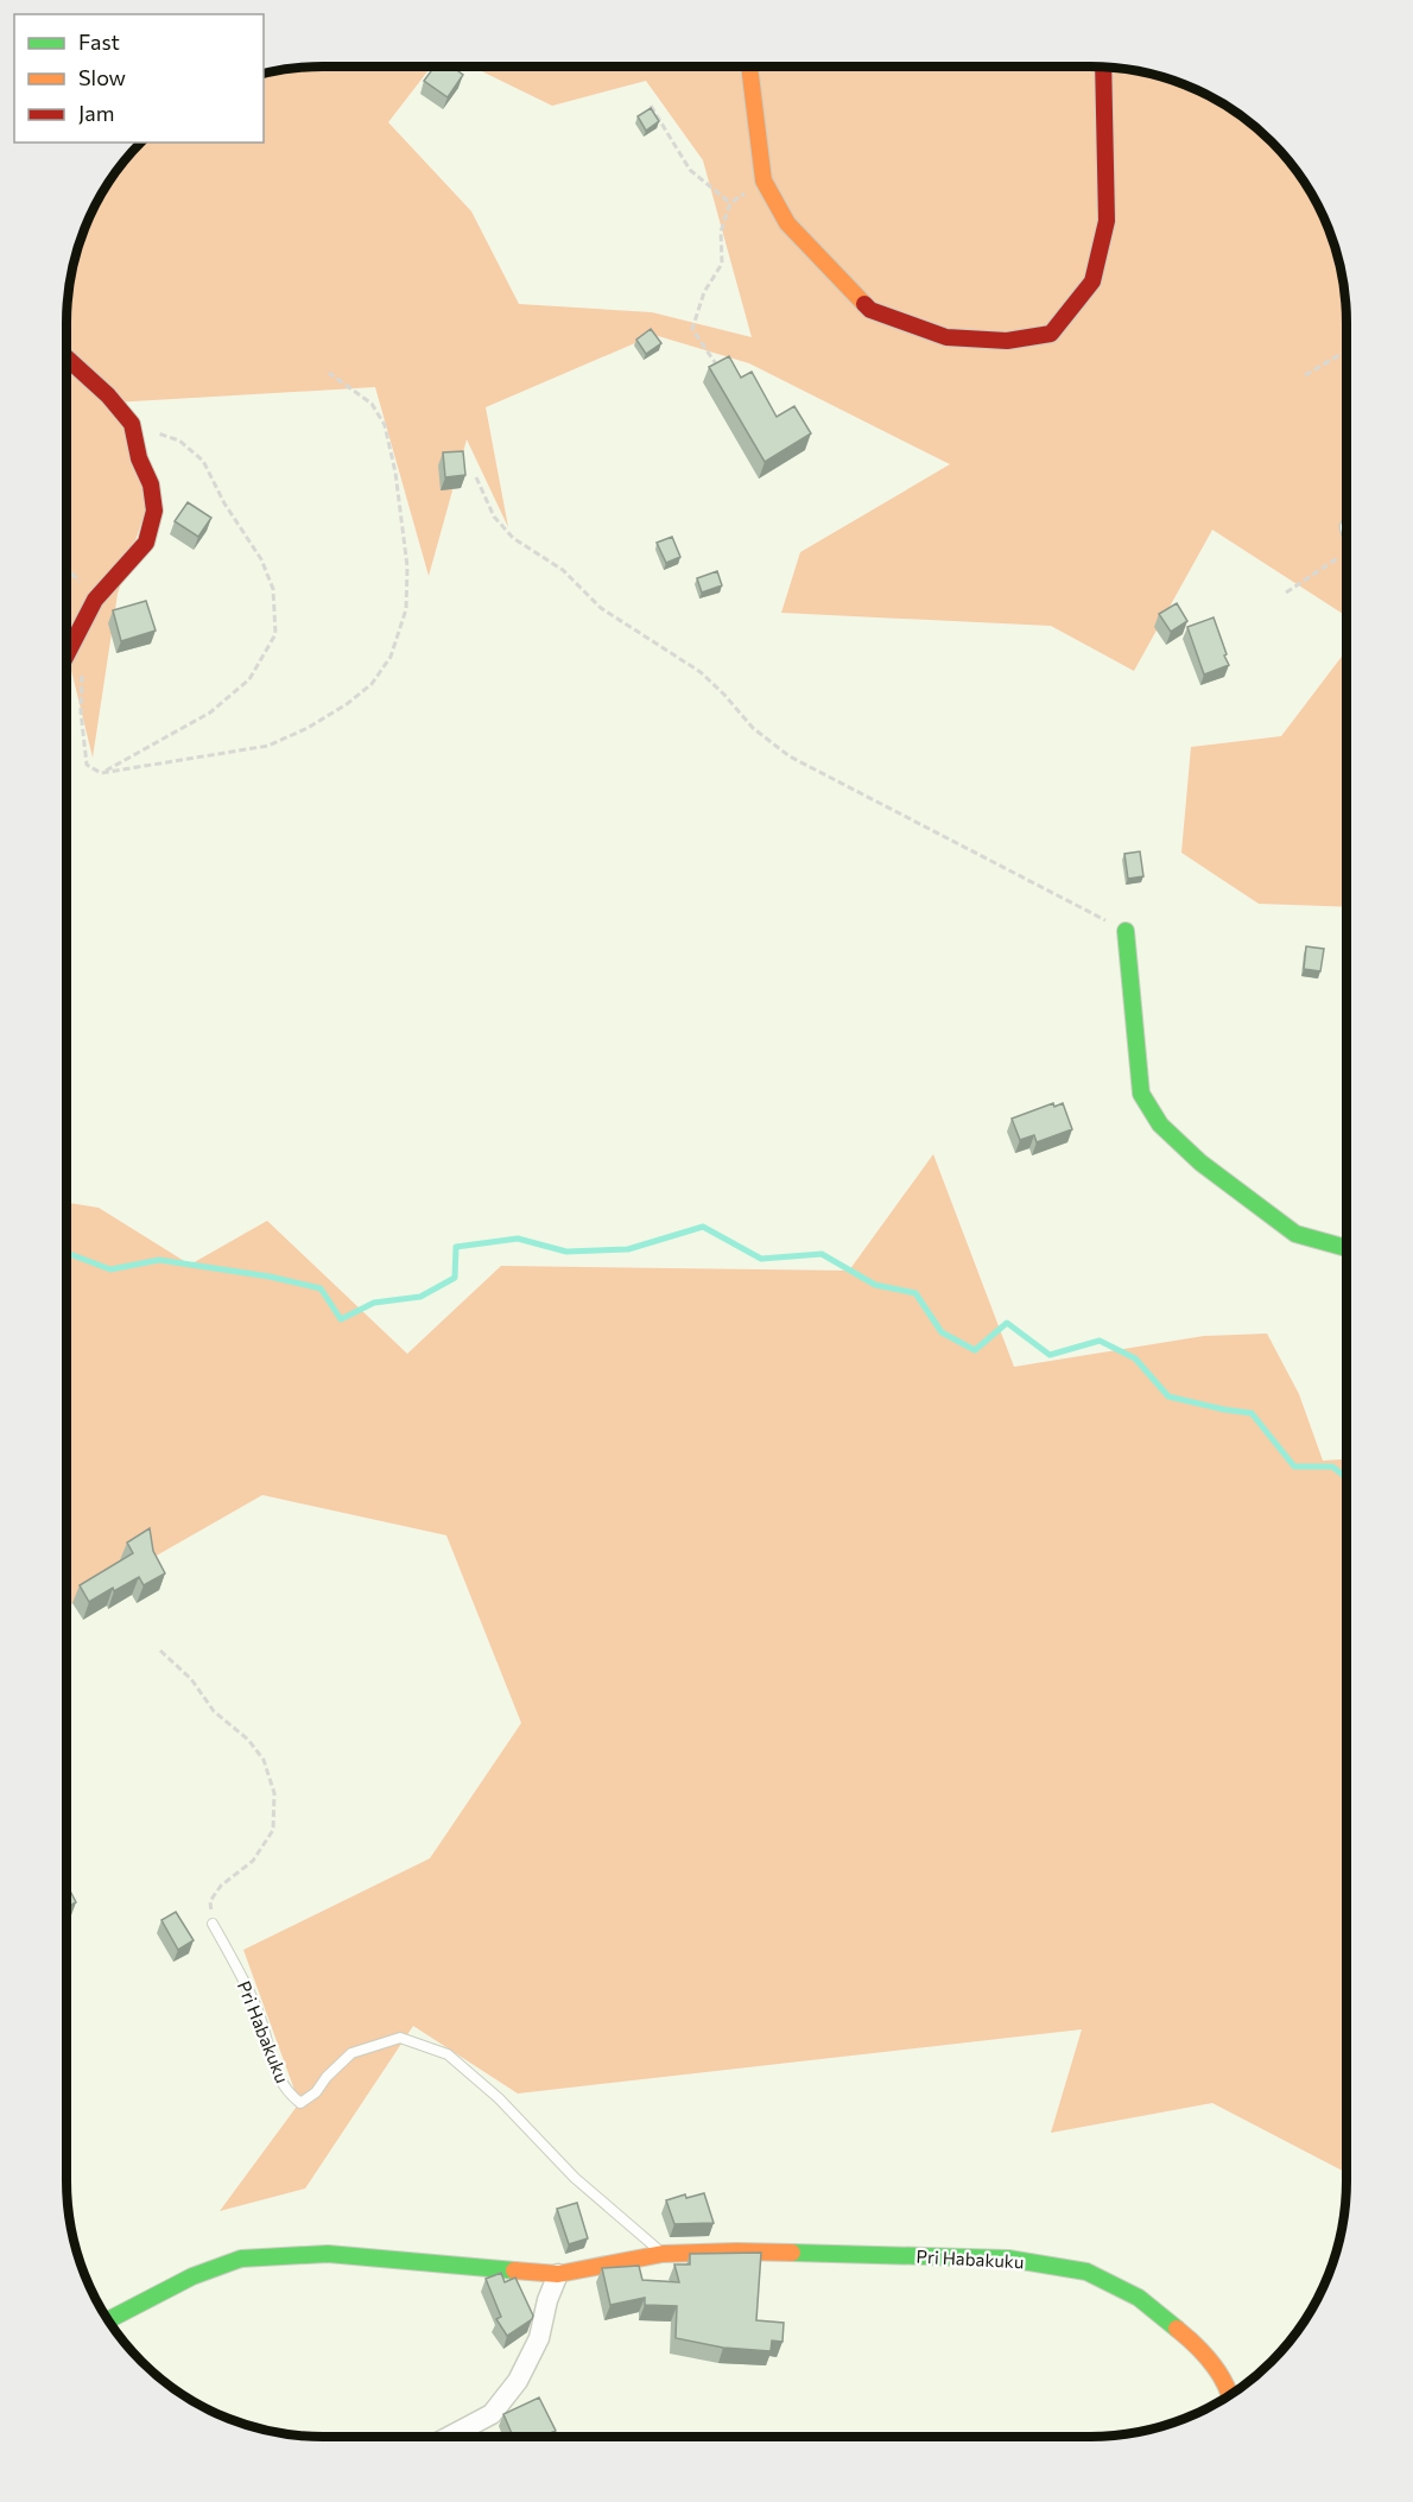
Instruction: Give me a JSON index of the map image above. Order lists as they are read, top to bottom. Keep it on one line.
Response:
{"streets":{"street":["Pri Habakuku"]},"legend":["Fast","Slow","Jam"]}
